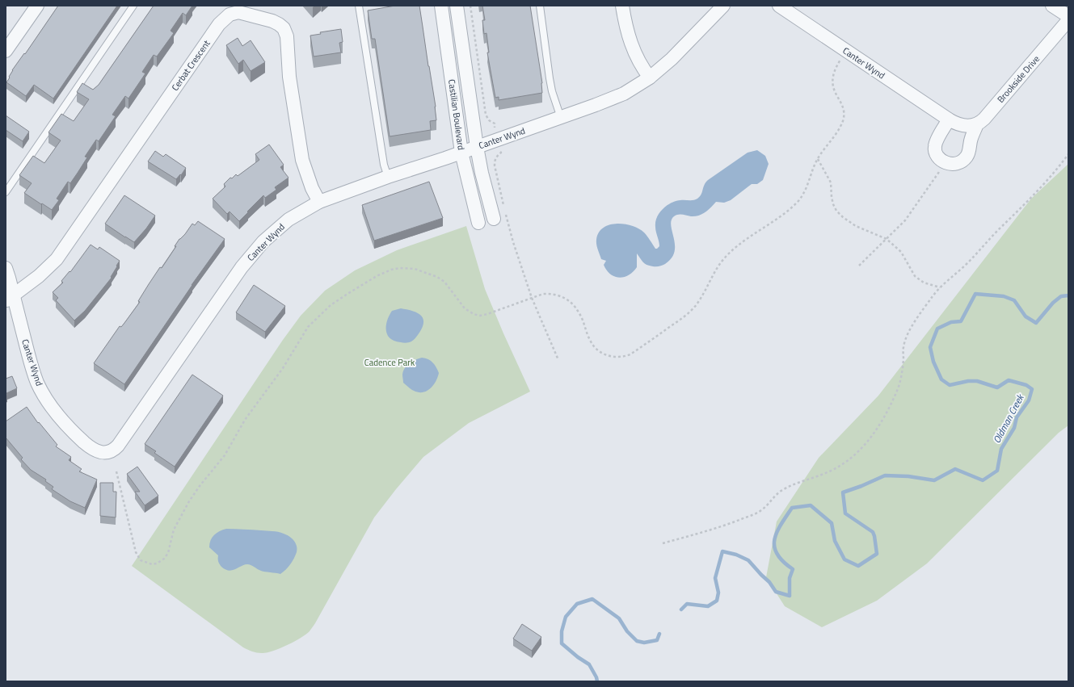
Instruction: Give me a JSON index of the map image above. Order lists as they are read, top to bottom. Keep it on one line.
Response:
{"streets":{"street":["Canter Wynd","Cerbat Crescent","Brookside Drive","Castilian Boulevard"]},"crossings":[["Canter Wynd","Cerbat Crescent"],["Canter Wynd","Brookside Drive"],["Canter Wynd","Castilian Boulevard"]],"water":["Oldman Creek"],"parks":["Cadence Park"]}
